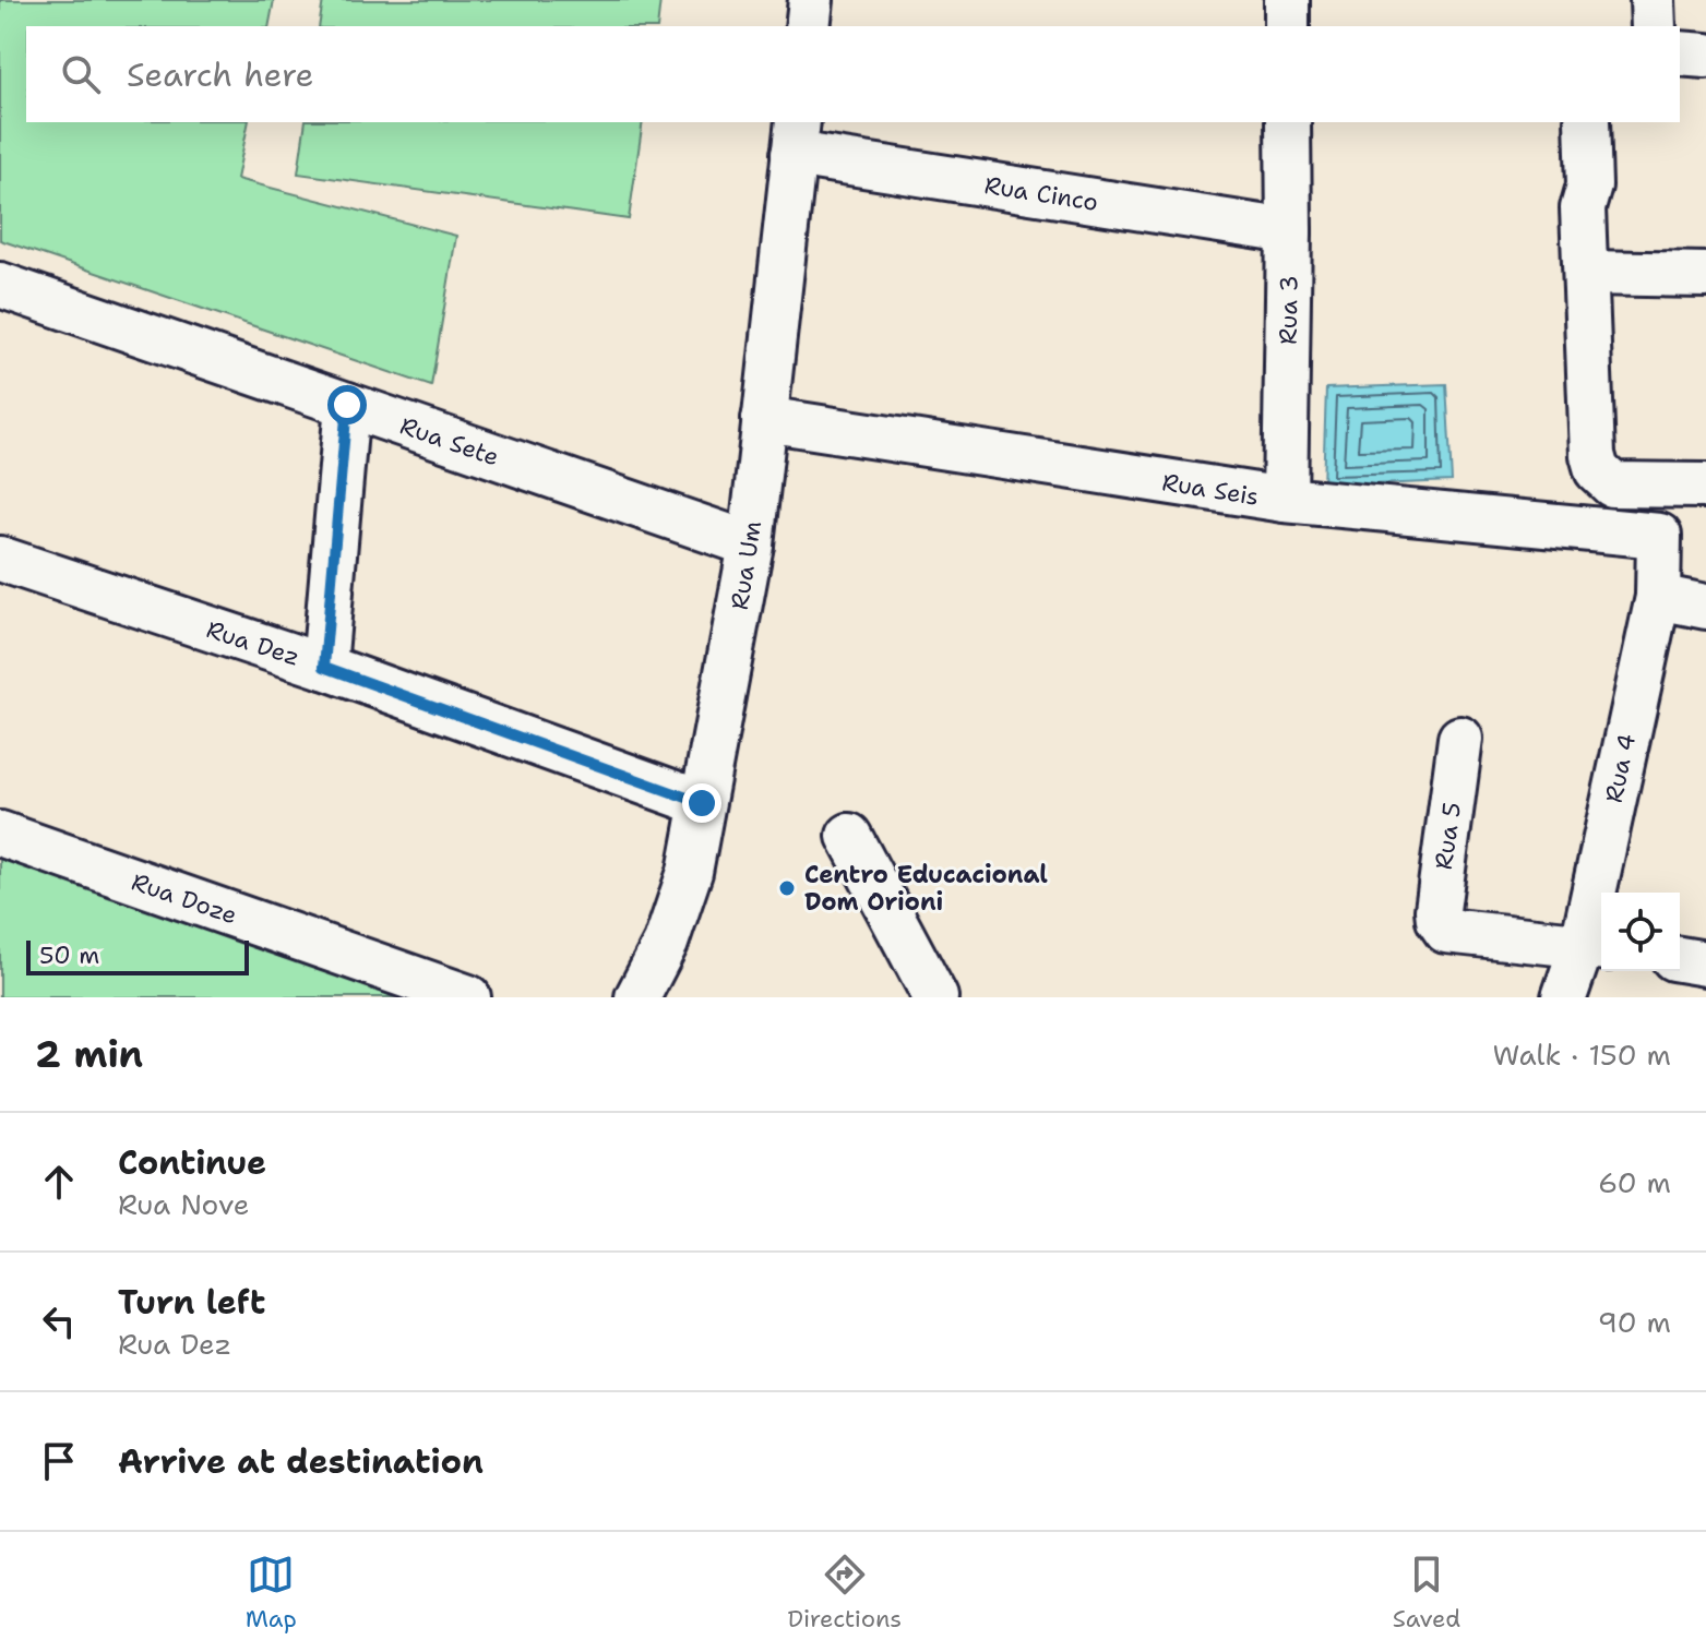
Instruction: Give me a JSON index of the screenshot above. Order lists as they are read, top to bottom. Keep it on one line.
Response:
{"streets":{"street":["Rua Cinco","Rua 3","Rua Sete","Rua Seis","Rua Um","Rua Dez","Rua 4","Rua 5","Rua Doze"]},"crossings":[["Rua Cinco","Rua 3"],["Rua Cinco","Rua Um"],["Rua 3","Rua Seis"],["Rua Sete","Rua Um"],["Rua Seis","Rua Um"],["Rua Seis","Rua 4"],["Rua Um","Rua Dez"],["Rua 4","Rua 5"]],"places":["Centro Educacional Dom Orioni"],"scale_bar":"50 m","page":{"search":"Search here","scale":"50 m","heading":["2 min","Walk · 150 m"],"list":[["Continue","Rua Nove","60 m"],["Turn left","Rua Dez","90 m"],"Arrive at destination"],"nav":["Map","Directions","Saved"]}}
